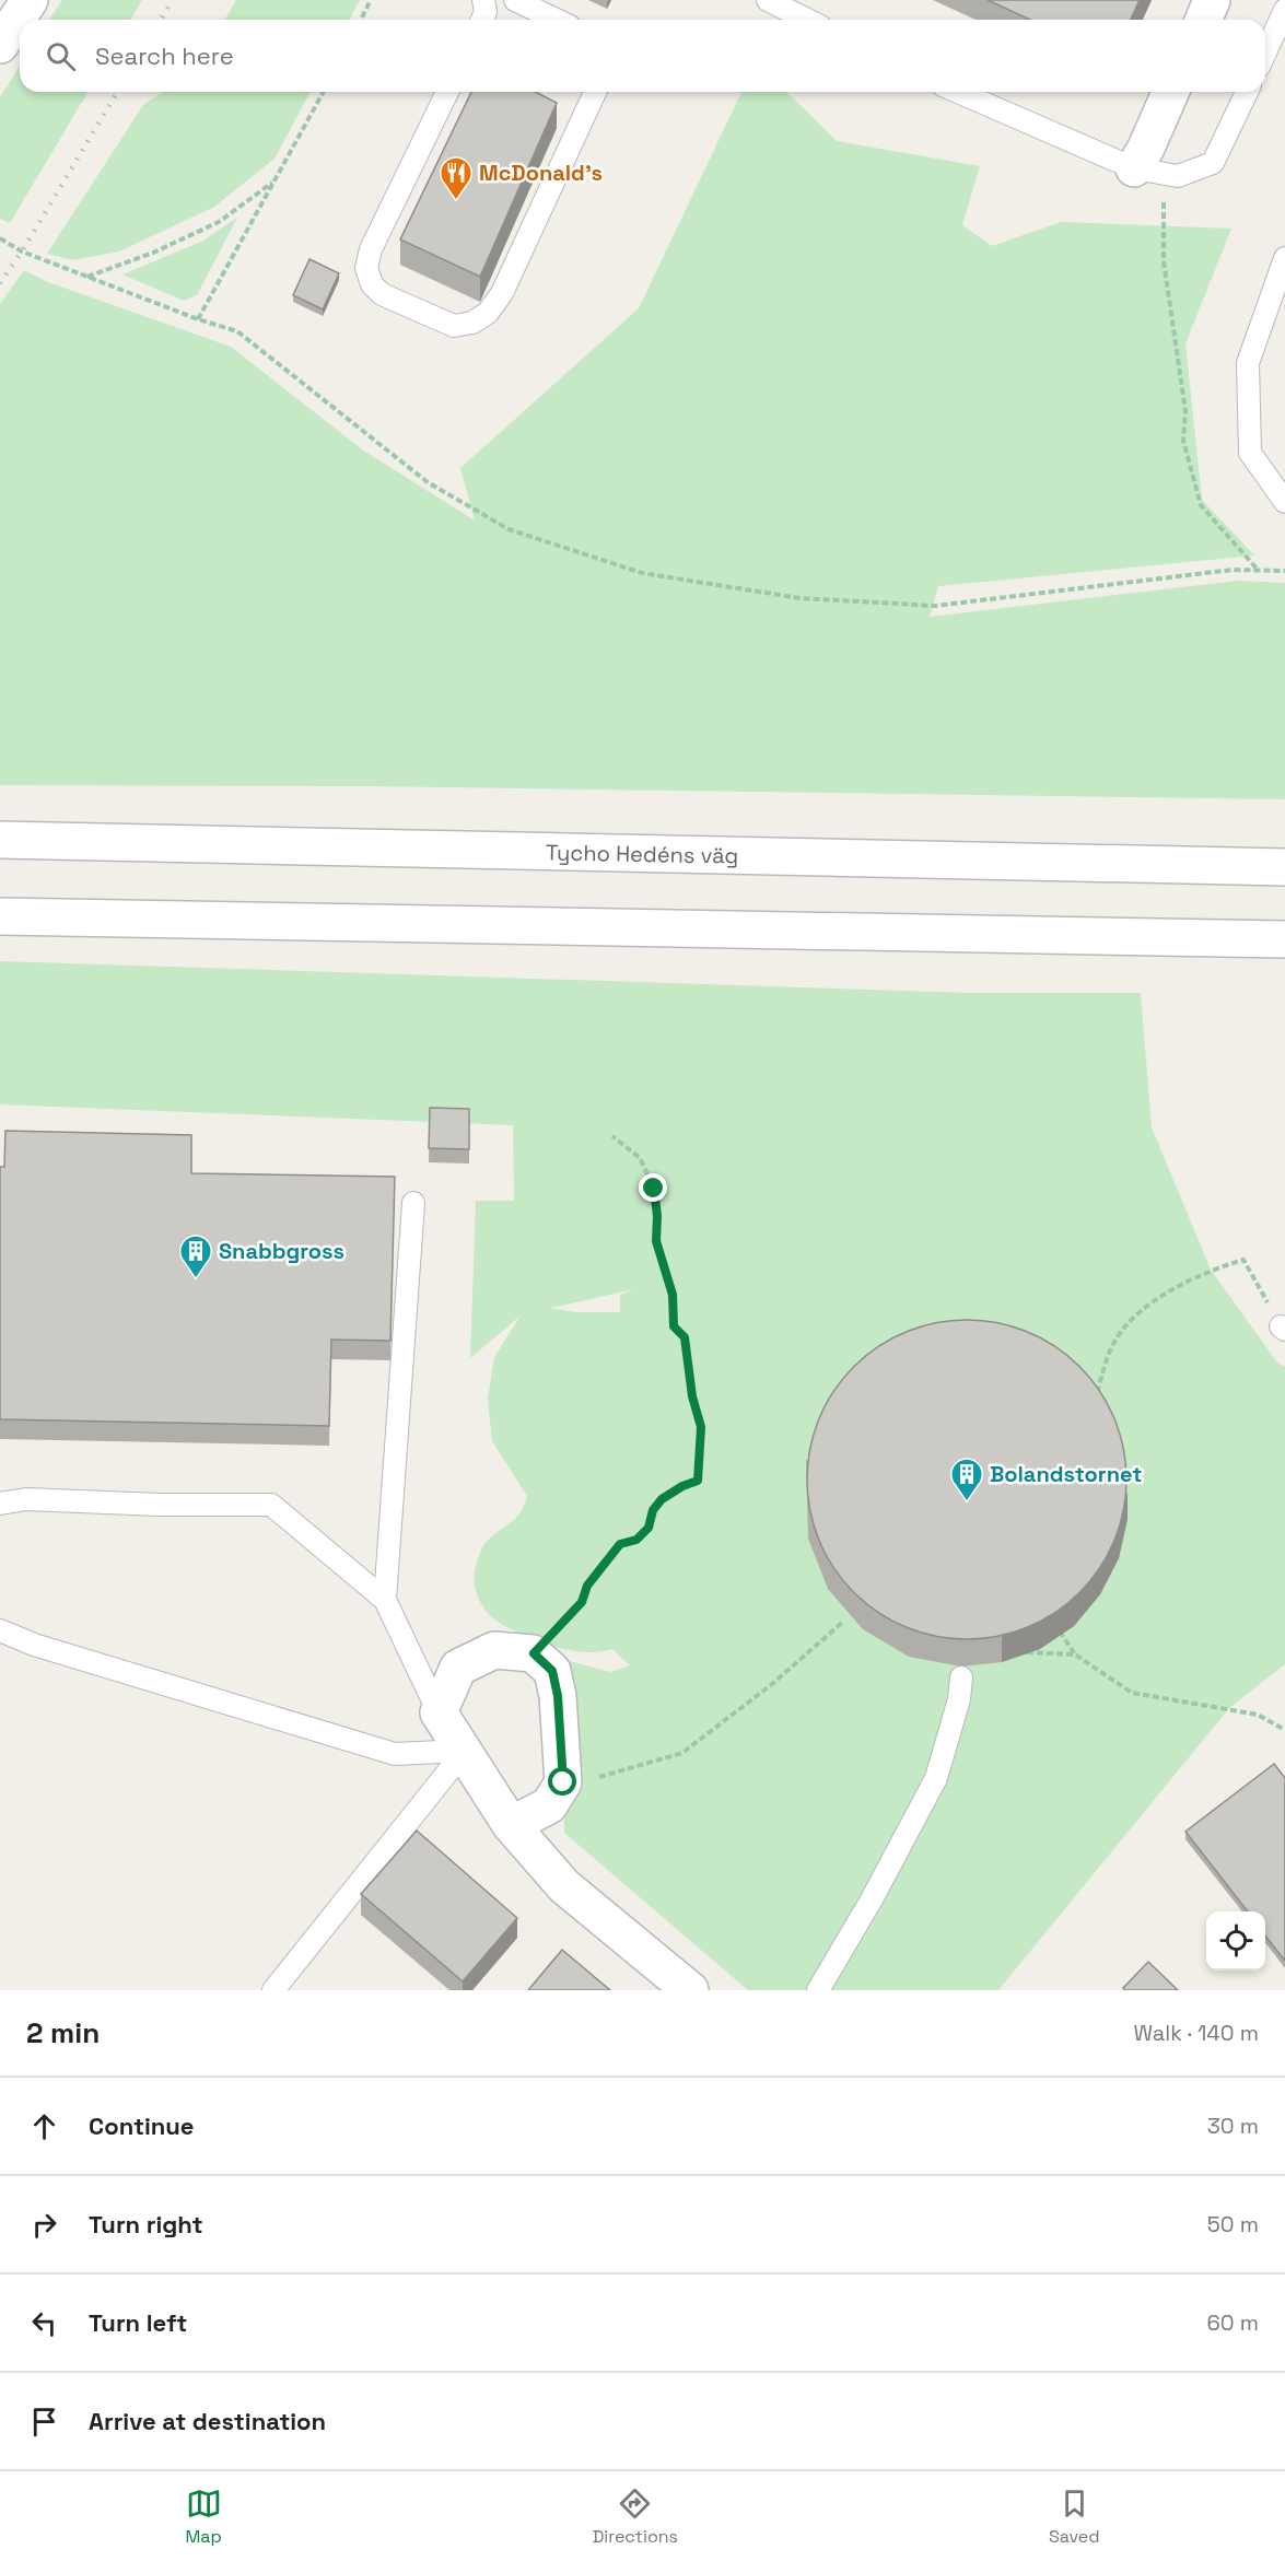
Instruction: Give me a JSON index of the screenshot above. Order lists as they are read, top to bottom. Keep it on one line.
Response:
{"streets":{"main road":["Tycho Hedéns väg"]},"places":{"restaurant":["McDonald's"],"building":["Snabbgross","Bolandstornet"]},"page":{"search":"Search here","heading":["2 min","Walk · 140 m"],"list":[["Continue","30 m"],["Turn right","50 m"],["Turn left","60 m"],"Arrive at destination"],"nav":["Map","Directions","Saved"]}}
